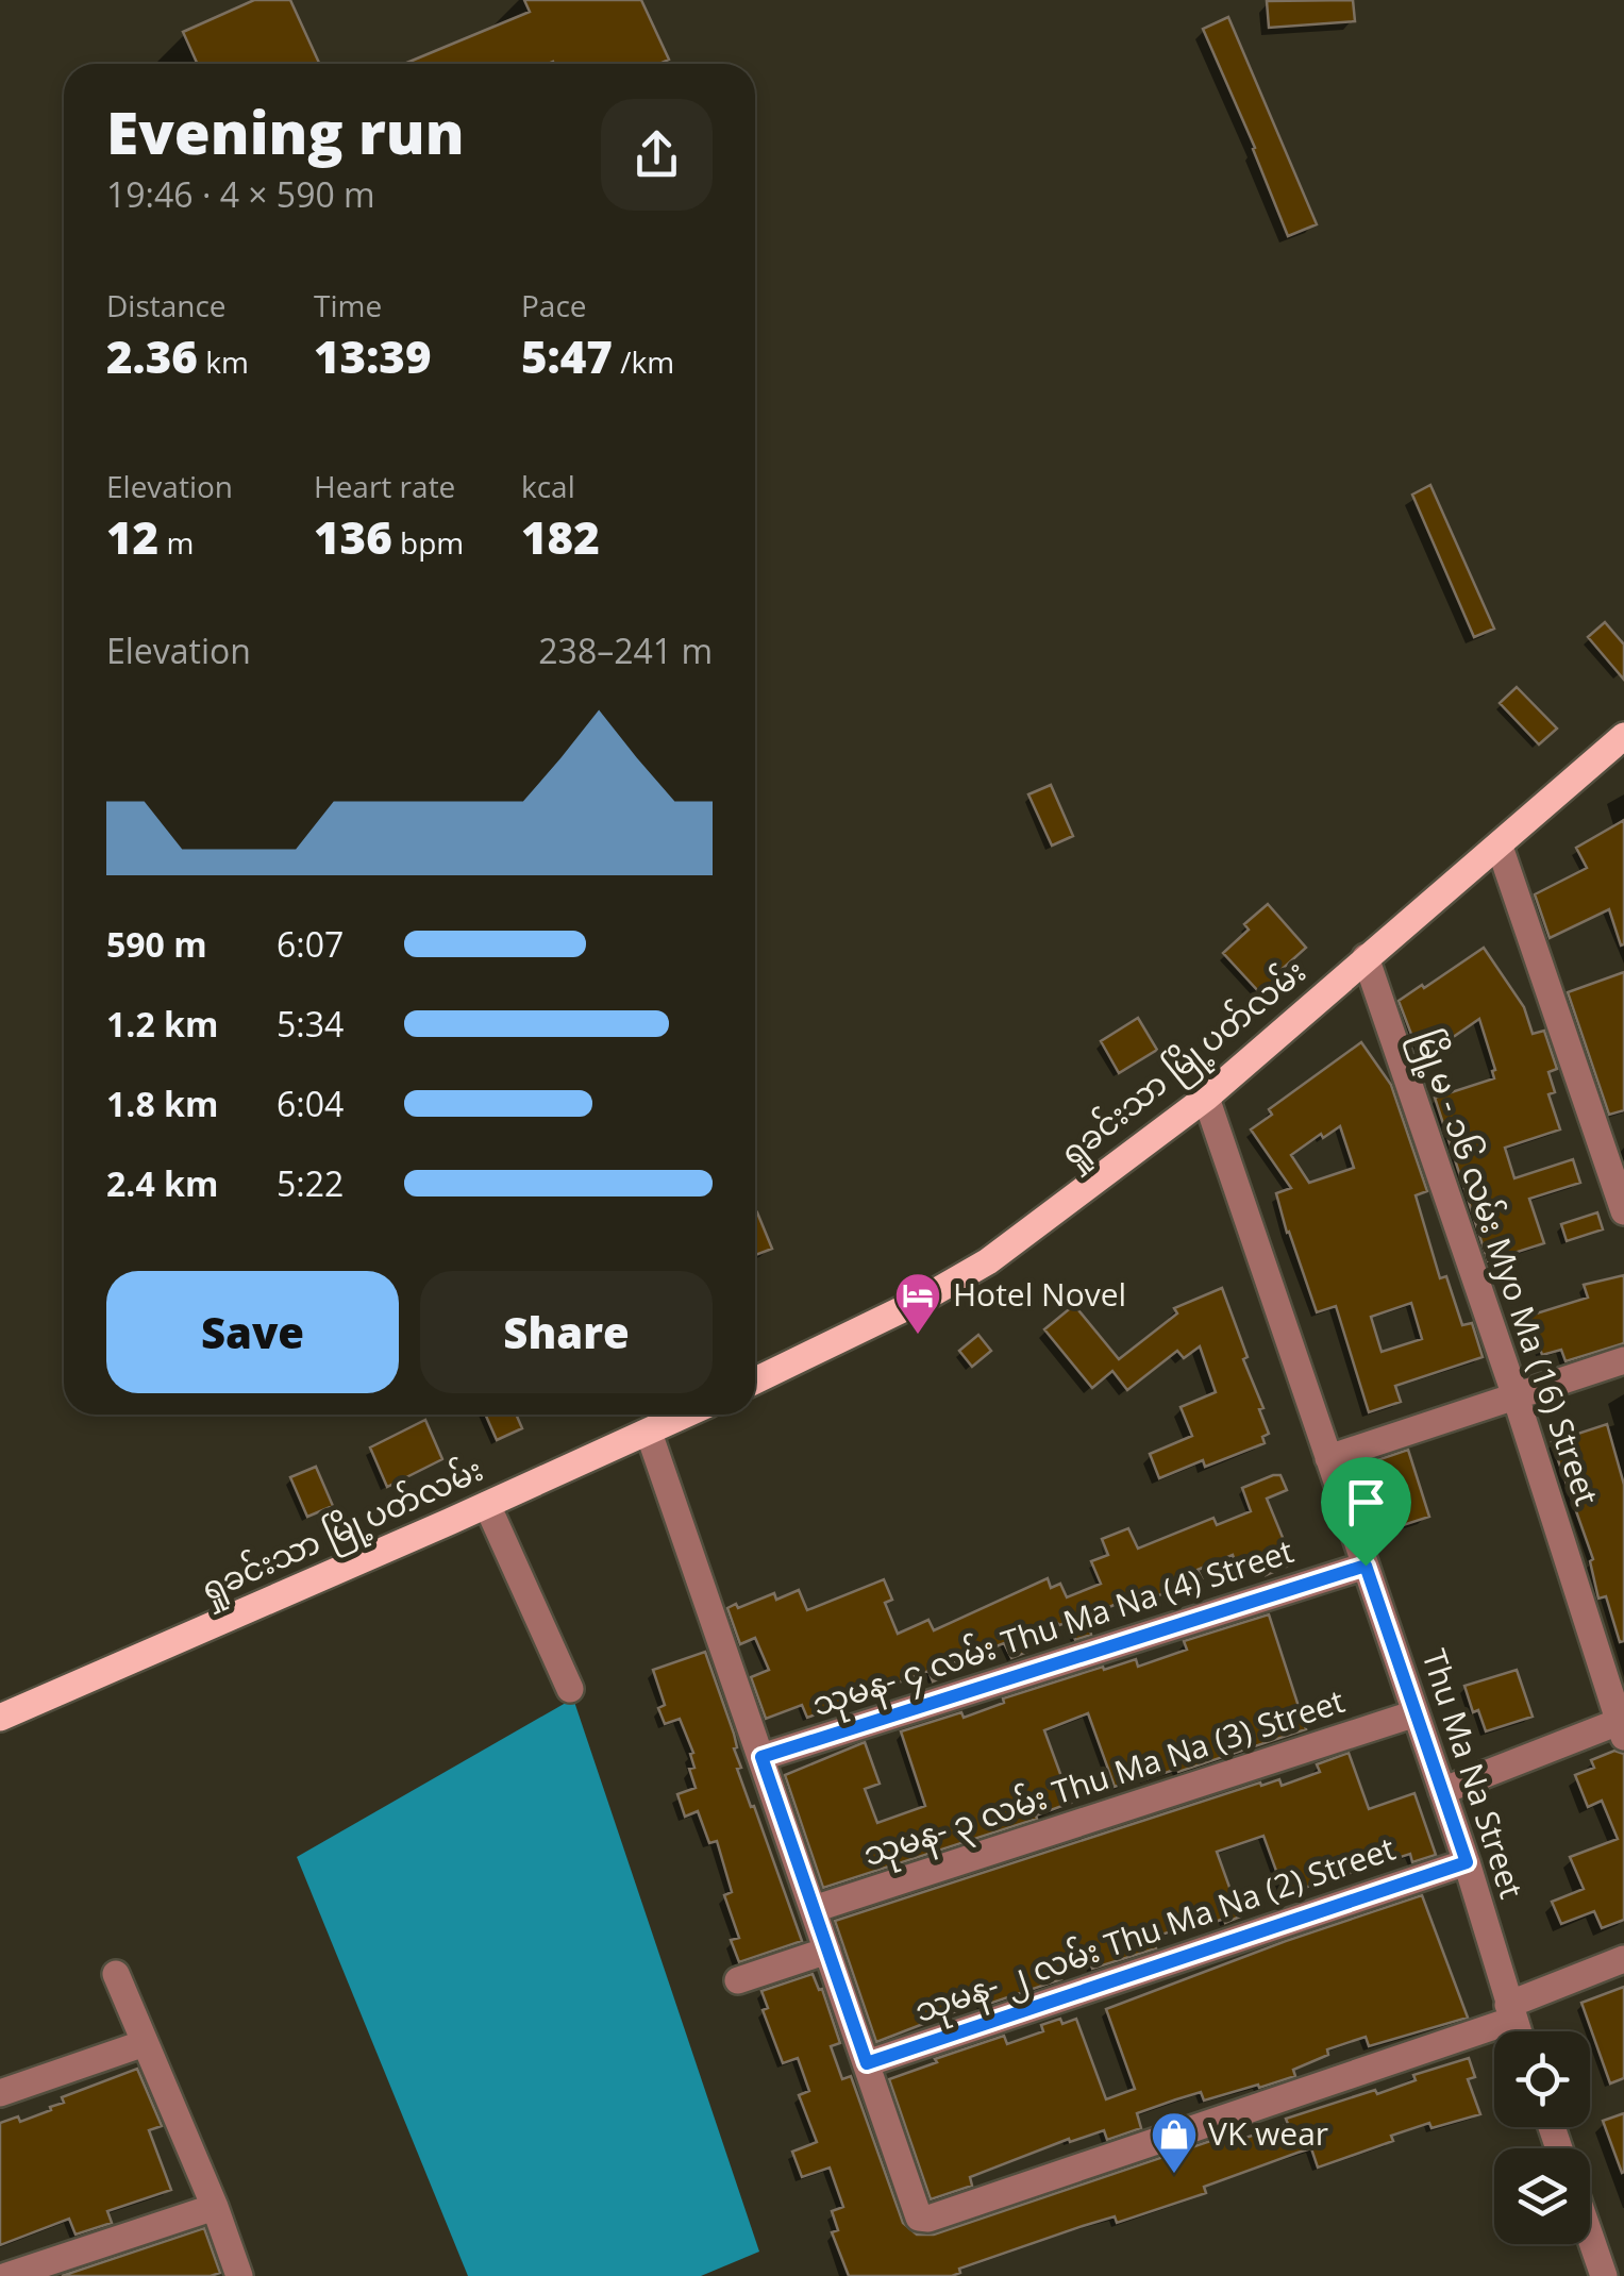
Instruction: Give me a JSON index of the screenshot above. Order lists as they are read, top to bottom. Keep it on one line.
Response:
{"streets":{"main road":["ရှုခင်းသာ မြို့ပတ်လမ်း"],"street":["မြို့မ - ၁၆ လမ်း Myo Ma (16) Street","သုမန- ၄ လမ်း Thu Ma Na (4) Street","Thu Ma Na Street","သုမန- ၃ လမ်း Thu Ma Na (3) Street","သုမန- ၂ လမ်း Thu Ma Na (2) Street"]},"crossings":[["ရှုခင်းသာ မြို့ပတ်လမ်း","မြို့မ - ၁၆ လမ်း Myo Ma (16) Street"],["ရှုခင်းသာ မြို့ပတ်လမ်း","Thu Ma Na Street"],["သုမန- ၄ လမ်း Thu Ma Na (4) Street","Thu Ma Na Street"],["Thu Ma Na Street","သုမန- ၃ လမ်း Thu Ma Na (3) Street"],["Thu Ma Na Street","သုမန- ၂ လမ်း Thu Ma Na (2) Street"]],"places":{"hotel":["Hotel Novel"],"shop":["VK wear"]},"page":{"heading":["Evening run","19:46 · 4 × 590 m"],"stats":[["Distance","2.36 km"],["Time","13:39"],["Pace","5:47 /km"],["Elevation","12 m"],["Heart rate","136 bpm"],["kcal","182"]],"chart":["Elevation","238–241 m"],"list":[{"name":"590 m","note":"6:07"},{"name":"1.2 km","note":"5:34"},{"name":"1.8 km","note":"6:04"},{"name":"2.4 km","note":"5:22"}],"buttons":["Save","Share"]}}
